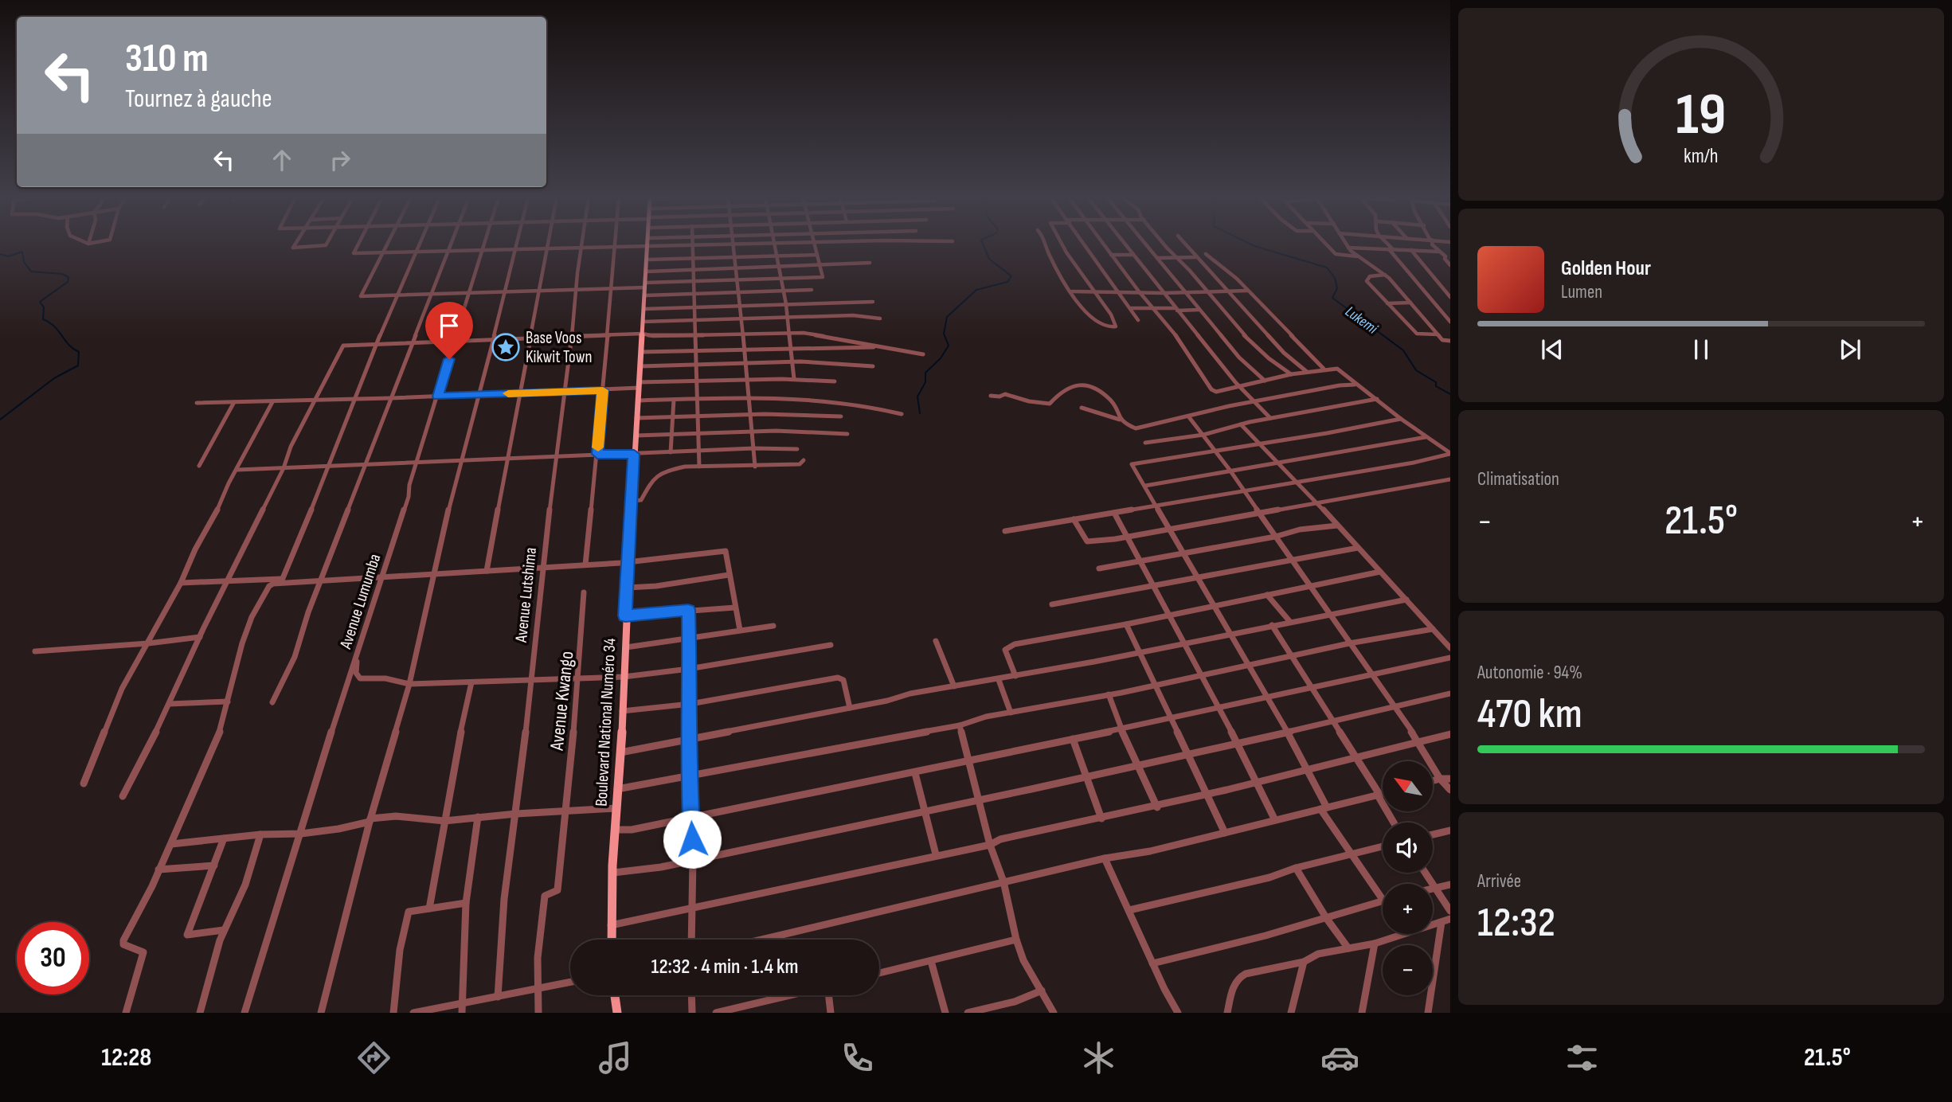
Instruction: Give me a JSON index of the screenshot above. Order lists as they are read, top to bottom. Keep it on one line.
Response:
{"streets":{"main road":["Boulevard National Numéro 34"],"street":["Avenue Lutshima","Avenue Lumumba","Avenue Kwango"]},"water":["Lukemi"],"places":{"place":["Base Voos Kikwit Town"]},"north":"top left","page":{"turn":["310 m","Tournez à gauche"],"song":["Golden Hour","Lumen"],"tile":["Climatisation",["Autonomie · 94%","470 km"],["Arrivée","12:32"]],"heat":["−","21.5°","+"],"map_buttons":["+","−"],"limit":"30","trip":"12:32 · 4 min · 1.4 km","tabs":["12:28","21.5°"],"gauge":["19","km/h"]}}
